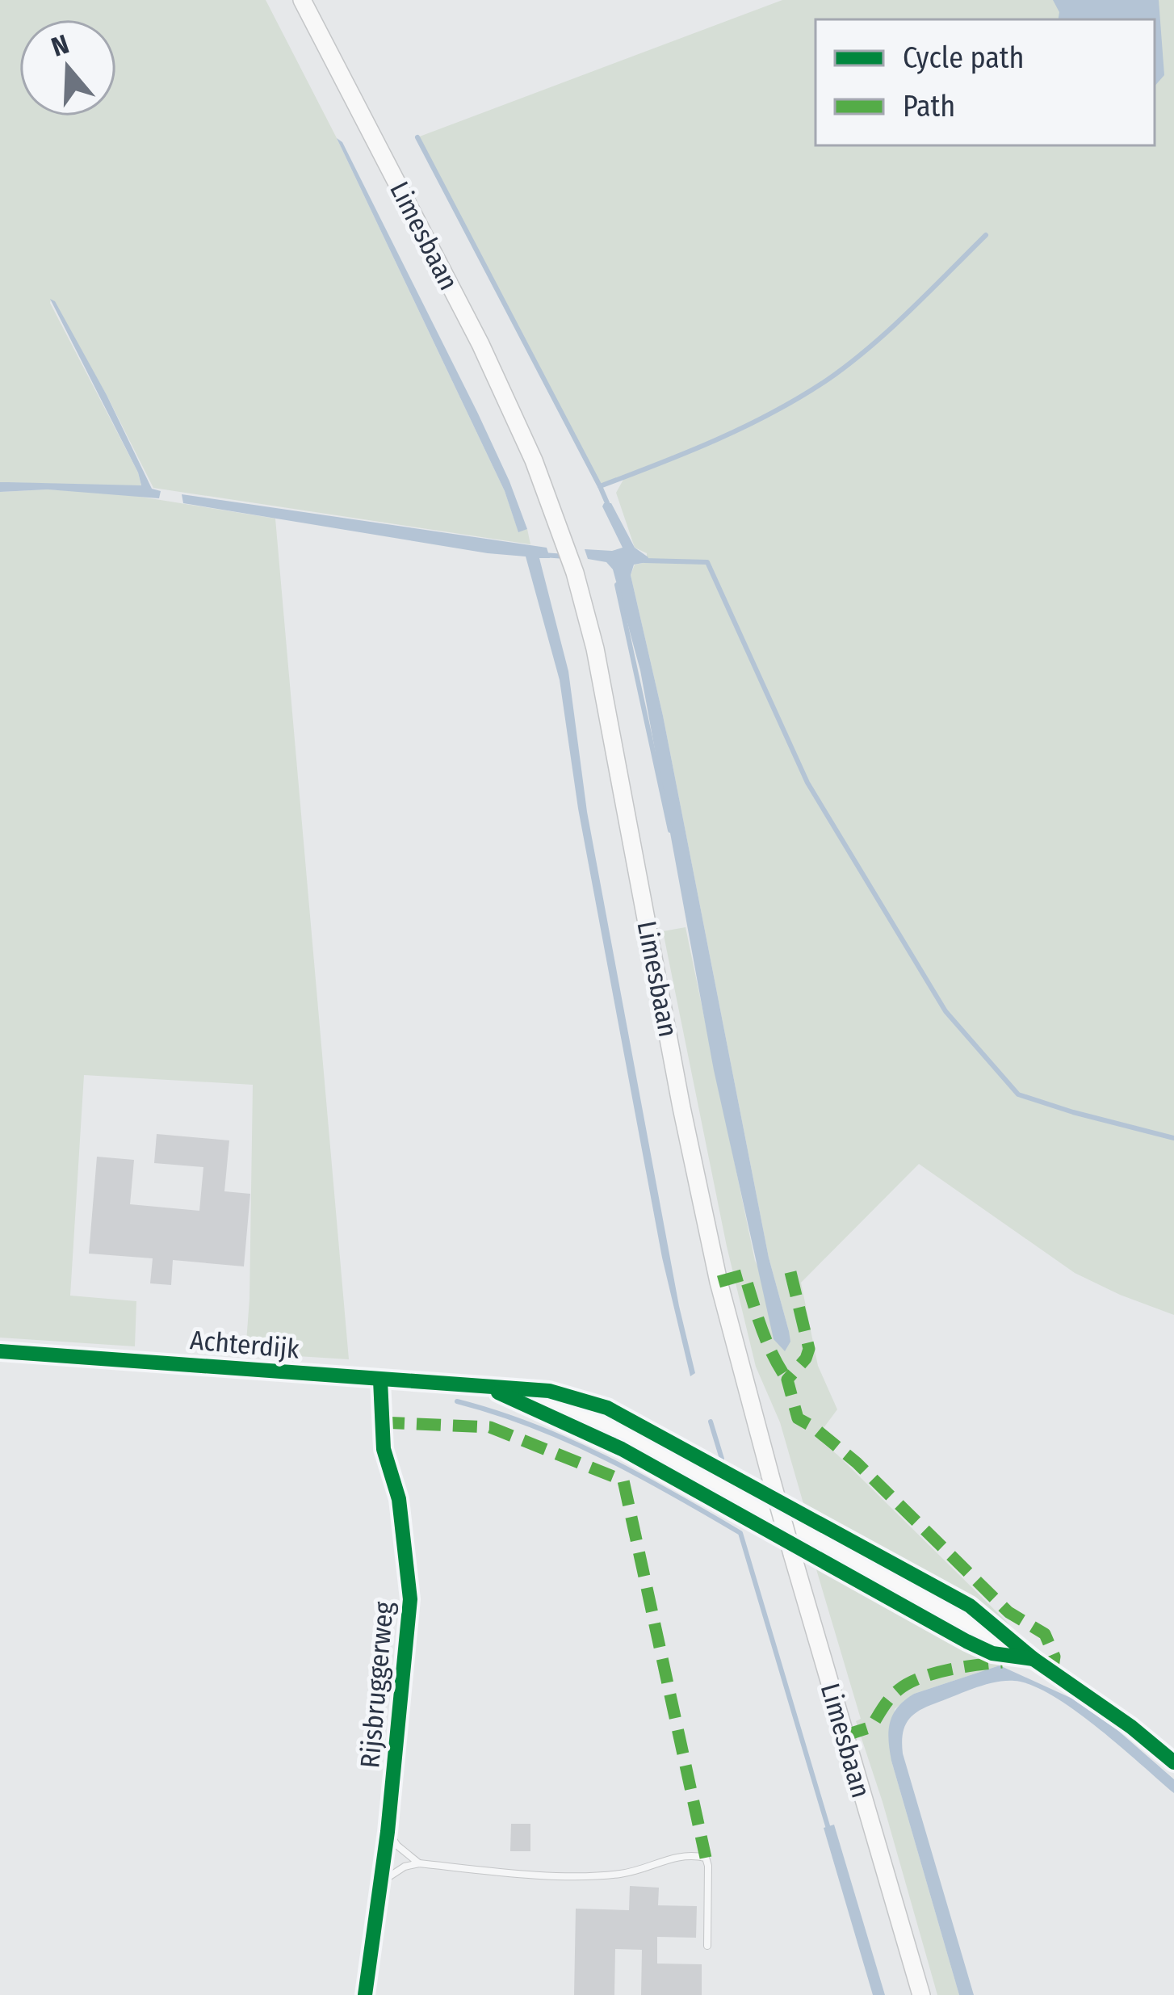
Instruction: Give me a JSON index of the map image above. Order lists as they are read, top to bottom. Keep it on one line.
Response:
{"streets":{"main road":["Limesbaan","Achterdijk"],"street":["Rijsbruggerweg"]},"crossings":[["Achterdijk","Rijsbruggerweg"]],"legend":["Cycle path","Path"],"north":"top"}
